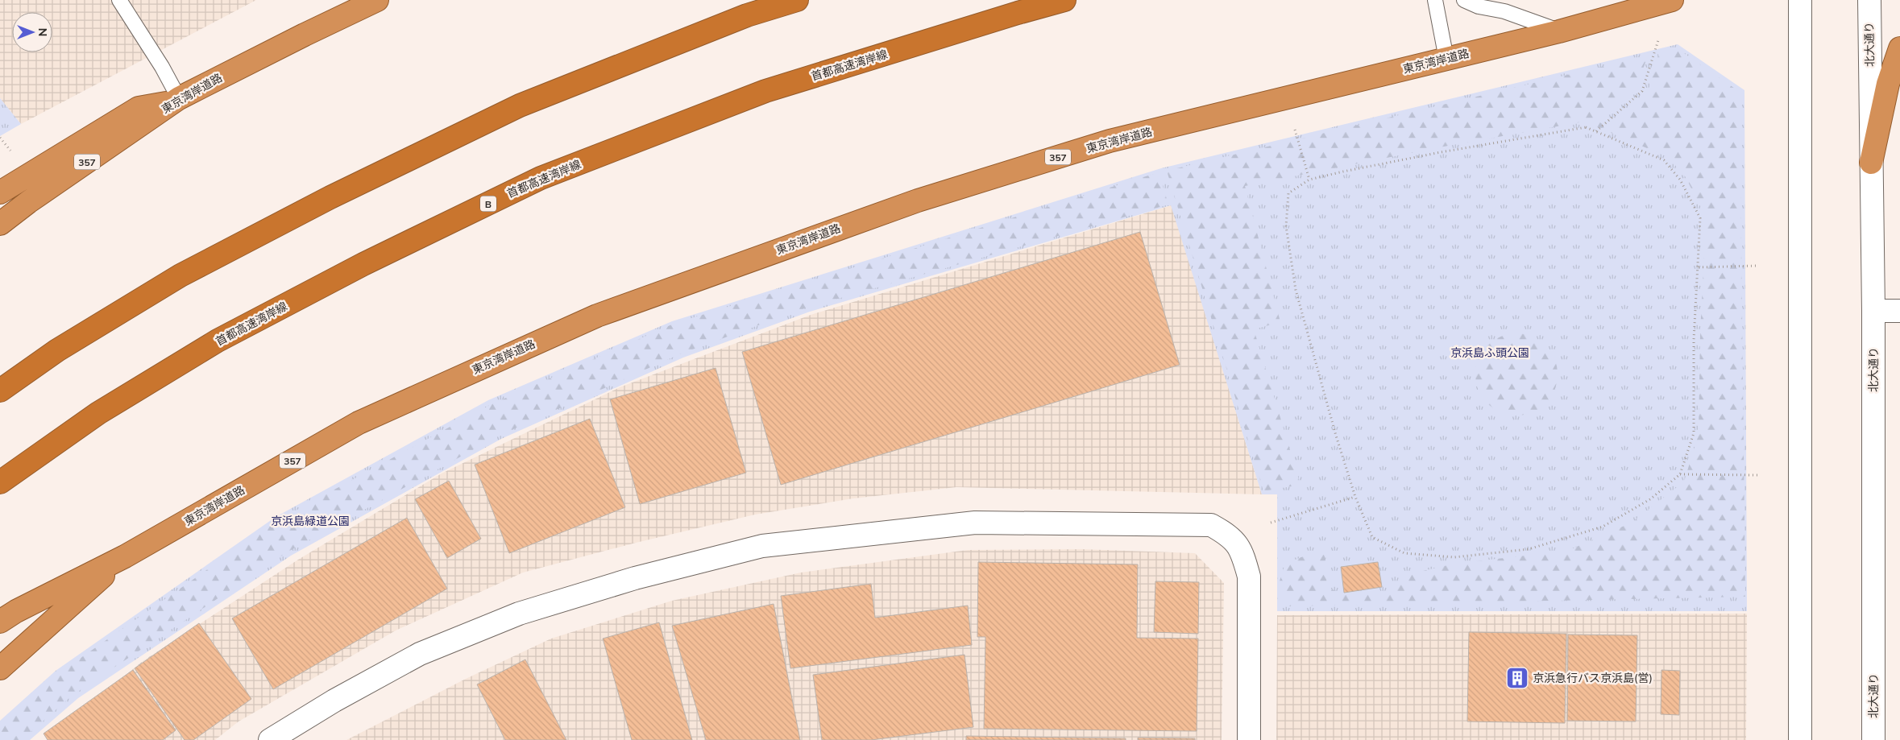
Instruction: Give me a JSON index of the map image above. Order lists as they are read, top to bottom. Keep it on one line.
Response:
{"streets":{"highway":["東京湾岸道路","首都高速湾岸線","357","B"],"street":["北大通り"]},"parks":["京浜島ふ頭公園","京浜島緑道公園"],"places":{"building":["京浜急行バス京浜島(営)"]},"north":"right"}
